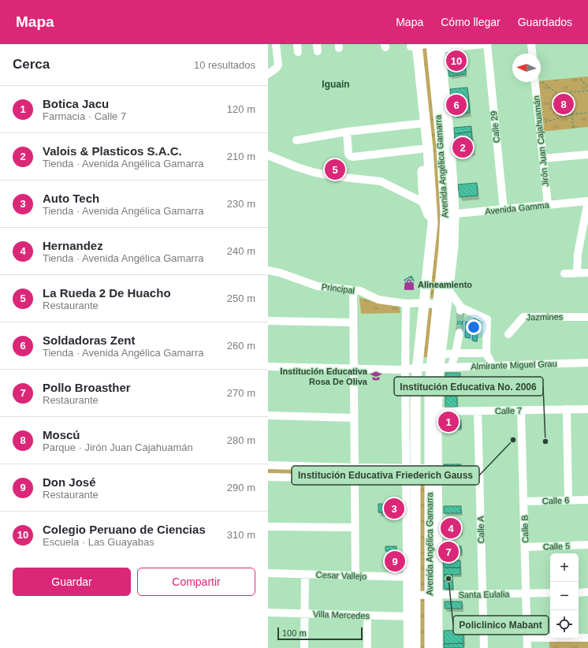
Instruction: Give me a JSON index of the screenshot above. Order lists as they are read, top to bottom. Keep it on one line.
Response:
{"streets":{"main road":["Avenida Angélica Gamarra"],"street":["Calle 29","Jirón Juan Cajahuamán","Avenida Gamma","Principal","Jazmines","Almirante Miguel Grau","Calle 7","Calle 6","Calle B","Calle A","Calle 5","Cesar Vallejo","Santa Eulalia","Villa Mercedes"]},"crossings":[["Calle 29","Avenida Gamma"],["Jirón Juan Cajahuamán","Avenida Gamma"],["Avenida Angélica Gamarra","Avenida Gamma"],["Avenida Angélica Gamarra","Principal"],["Avenida Angélica Gamarra","Almirante Miguel Grau"],["Avenida Angélica Gamarra","Calle 7"],["Avenida Angélica Gamarra","Cesar Vallejo"],["Avenida Angélica Gamarra","Santa Eulalia"],["Avenida Angélica Gamarra","Villa Mercedes"],["Calle 7","Calle B"],["Calle 7","Calle A"],["Calle 6","Calle B"],["Calle B","Calle 5"],["Calle B","Santa Eulalia"],["Calle A","Santa Eulalia"]],"districts":["Iguain"],"places":{"shop":["Alineamiento"],"school or university":["Institución Educativa Rosa De Oliva"],"other":["Institución Educativa Friederich Gauss","Institución Educativa No. 2006","Policlinico Mabant"]},"scale_bar":"100 m","north":"left","page":{"header":"Mapa","nav":["Mapa","Cómo llegar","Guardados"],"heading":["Cerca","10 resultados"],"pins":["10","8","6","2","5","1","3","4","7","9"],"list":[{"mark":"1","name":"Botica Jacu","note":"Farmacia · Calle 7","value":"120 m"},{"mark":"2","name":"Valois & Plasticos S.A.C.","note":"Tienda · Avenida Angélica Gamarra","value":"210 m"},{"mark":"3","name":"Auto Tech","note":"Tienda · Avenida Angélica Gamarra","value":"230 m"},{"mark":"4","name":"Hernandez","note":"Tienda · Avenida Angélica Gamarra","value":"240 m"},{"mark":"5","name":"La Rueda 2 De Huacho","note":"Restaurante","value":"250 m"},{"mark":"6","name":"Soldadoras Zent","note":"Tienda · Avenida Angélica Gamarra","value":"260 m"},{"mark":"7","name":"Pollo Broasther","note":"Restaurante","value":"270 m"},{"mark":"8","name":"Moscú","note":"Parque · Jirón Juan Cajahuamán","value":"280 m"},{"mark":"9","name":"Don José","note":"Restaurante","value":"290 m"},{"mark":"10","name":"Colegio Peruano de Ciencias","note":"Escuela · Las Guayabas","value":"310 m"}],"map_buttons":["+","−"],"buttons":["Guardar","Compartir"],"scale":"100 m"}}
